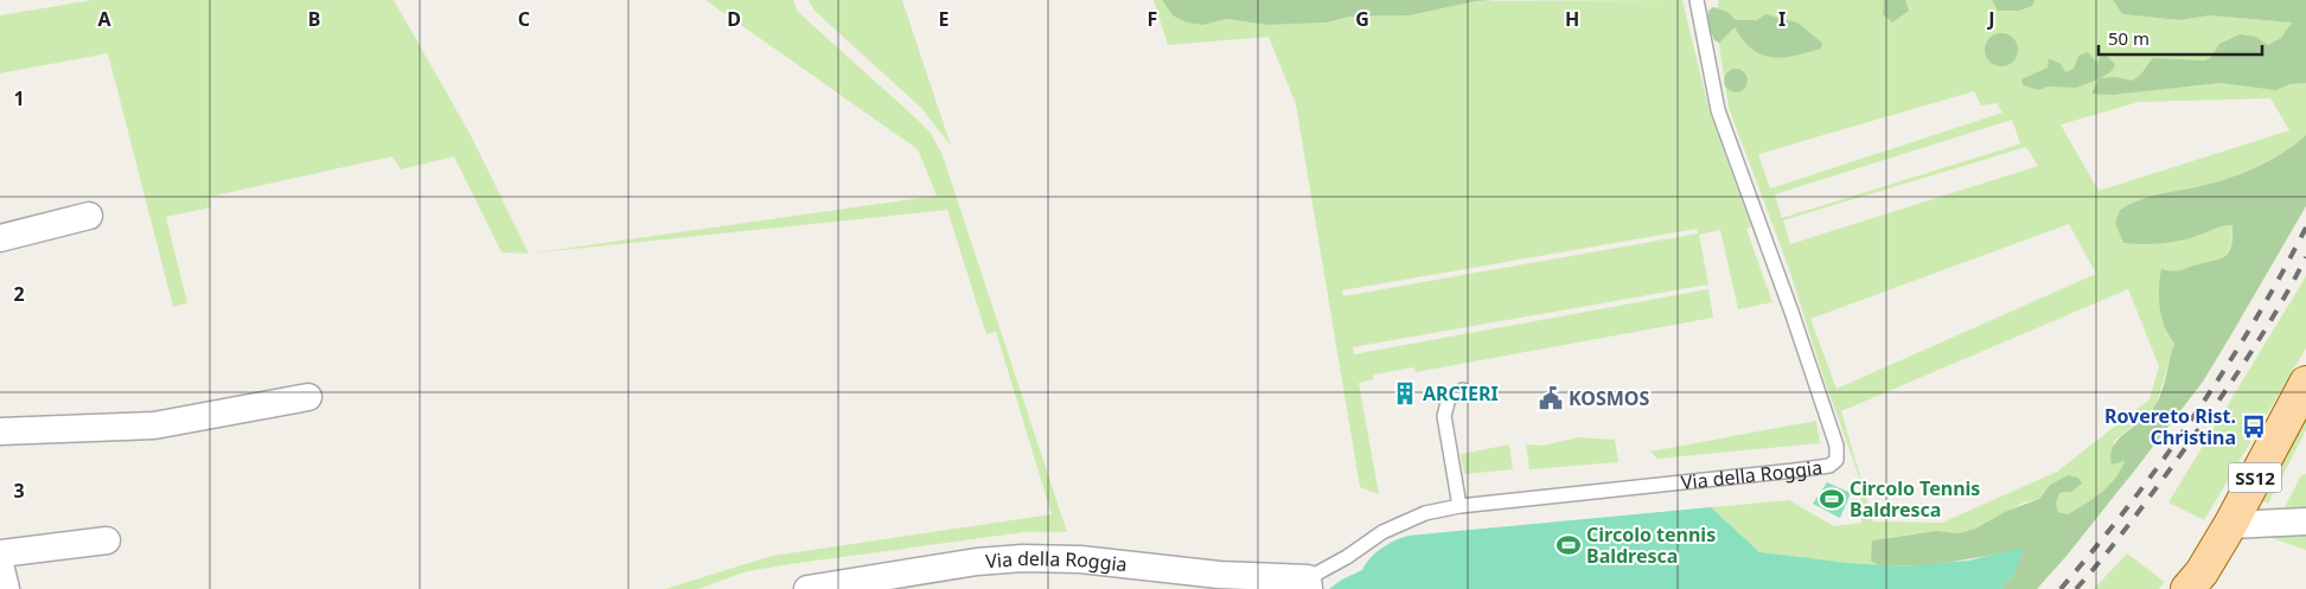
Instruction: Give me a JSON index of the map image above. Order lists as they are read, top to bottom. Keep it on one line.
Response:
{"streets":{"main road":["SS12"],"street":["Via della Roggia"]},"places":{"building":["ARCIERI"],"public building":["KOSMOS"],"bus stop":["Rovereto Rist. Christina"],"sports":["Circolo Tennis Baldresca","Circolo tennis Baldresca"]},"scale_bar":"50 m","grid":{"columns":["A","B","C","D","E","F","G","H","I","J"],"rows":["1","2","3"]}}
